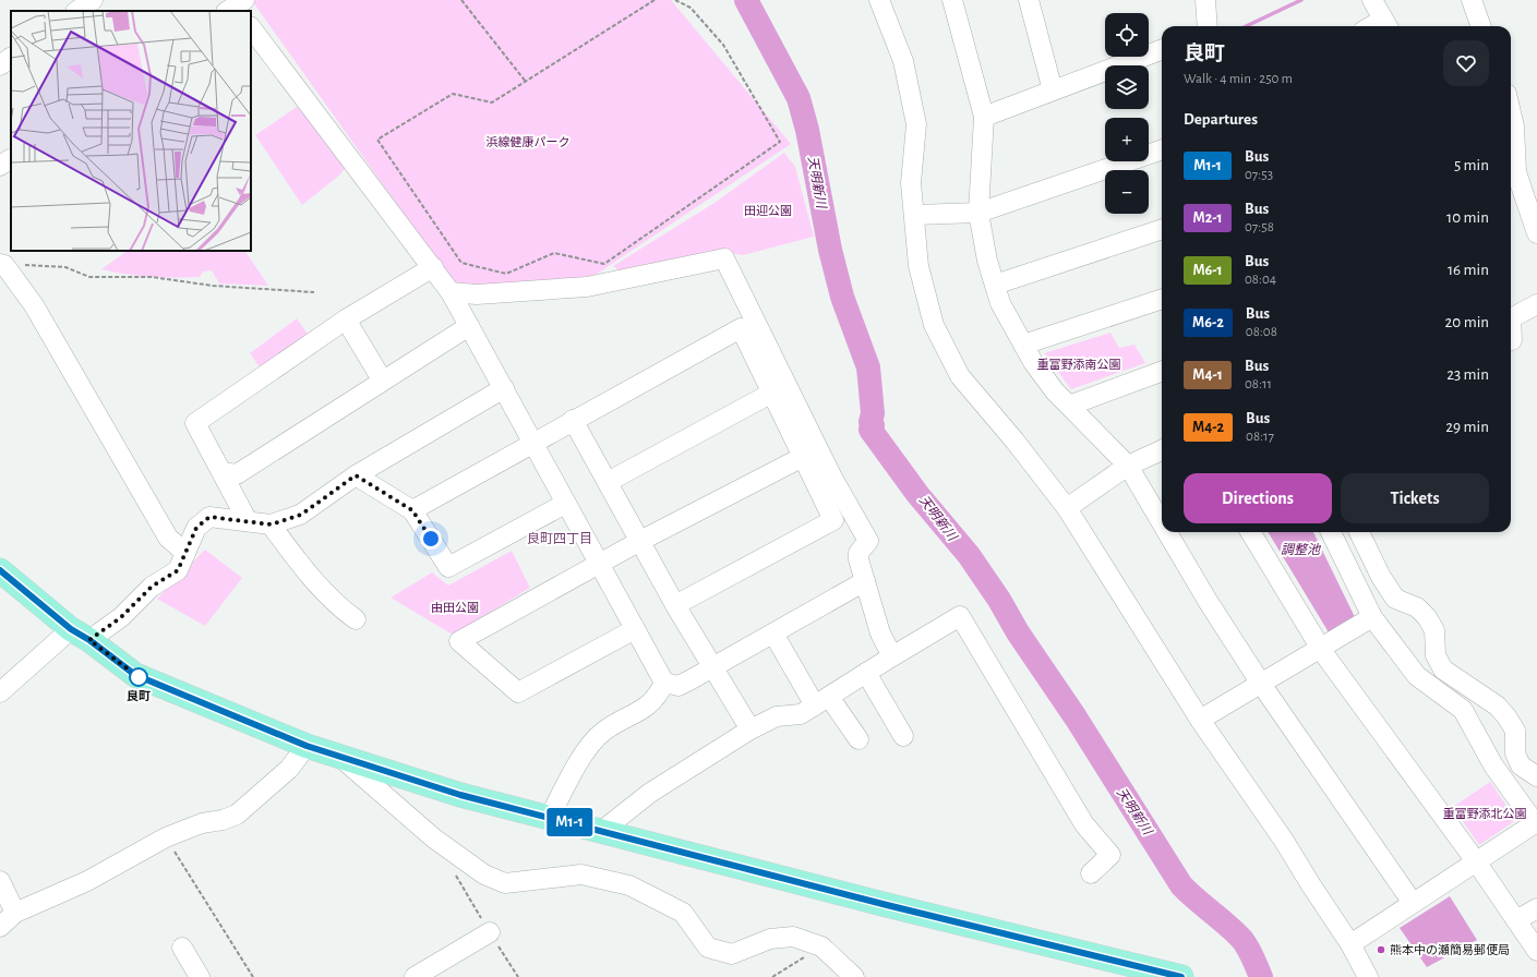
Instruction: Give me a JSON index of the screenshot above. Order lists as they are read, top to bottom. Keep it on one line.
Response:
{"districts":["良町四丁目"],"water":["天明新川","調整池"],"parks":["浜線健康パーク","田迎公園","重富野添南公園","由田公園","重富野添北公園"],"places":["良町","熊本中の瀬簡易郵便局"],"lines":["bus line M1-1"],"page":{"on_map":"M1-1","map_buttons":["+","−"],"heading":[["良町","Walk · 4 min · 250 m"],"Departures"],"list":[{"mark":"M1-1","name":"Bus","note":"07:53","value":"5 min"},{"mark":"M2-1","name":"Bus","note":"07:58","value":"10 min"},{"mark":"M6-1","name":"Bus","note":"08:04","value":"16 min"},{"mark":"M6-2","name":"Bus","note":"08:08","value":"20 min"},{"mark":"M4-1","name":"Bus","note":"08:11","value":"23 min"},{"mark":"M4-2","name":"Bus","note":"08:17","value":"29 min"}],"buttons":["Directions","Tickets"]}}
